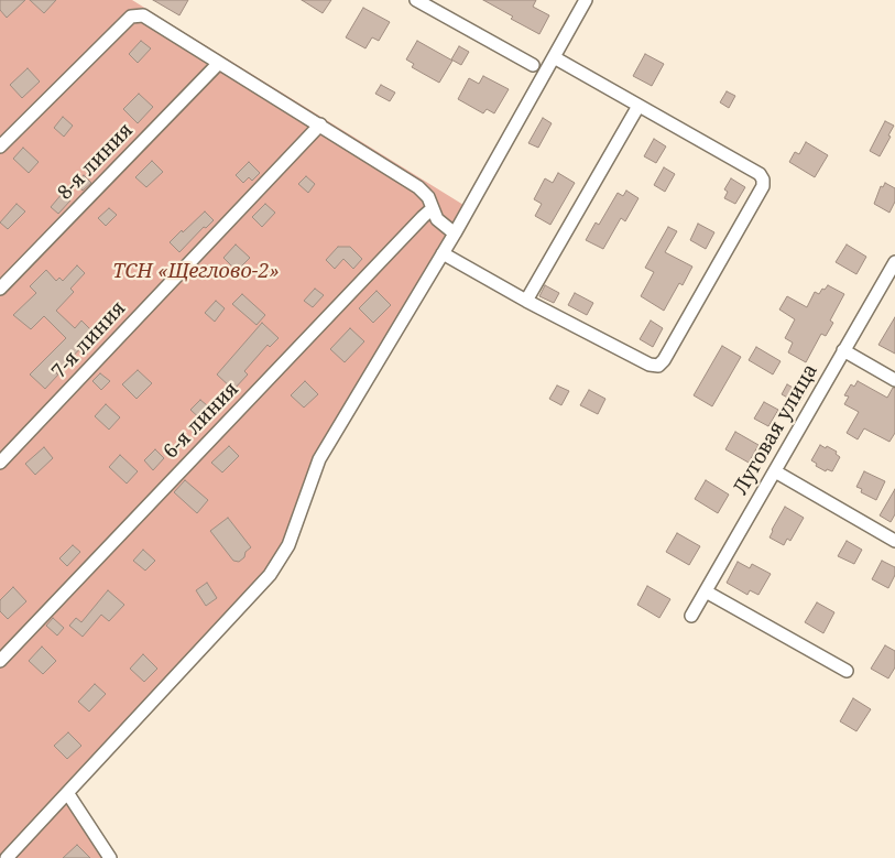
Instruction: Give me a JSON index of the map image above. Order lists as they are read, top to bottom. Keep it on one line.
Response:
{"streets":{"street":["8-я линия","7-я линия","6-я линия","Луговая улица"]},"parks":["ТСН «Щеглово-2»"]}
